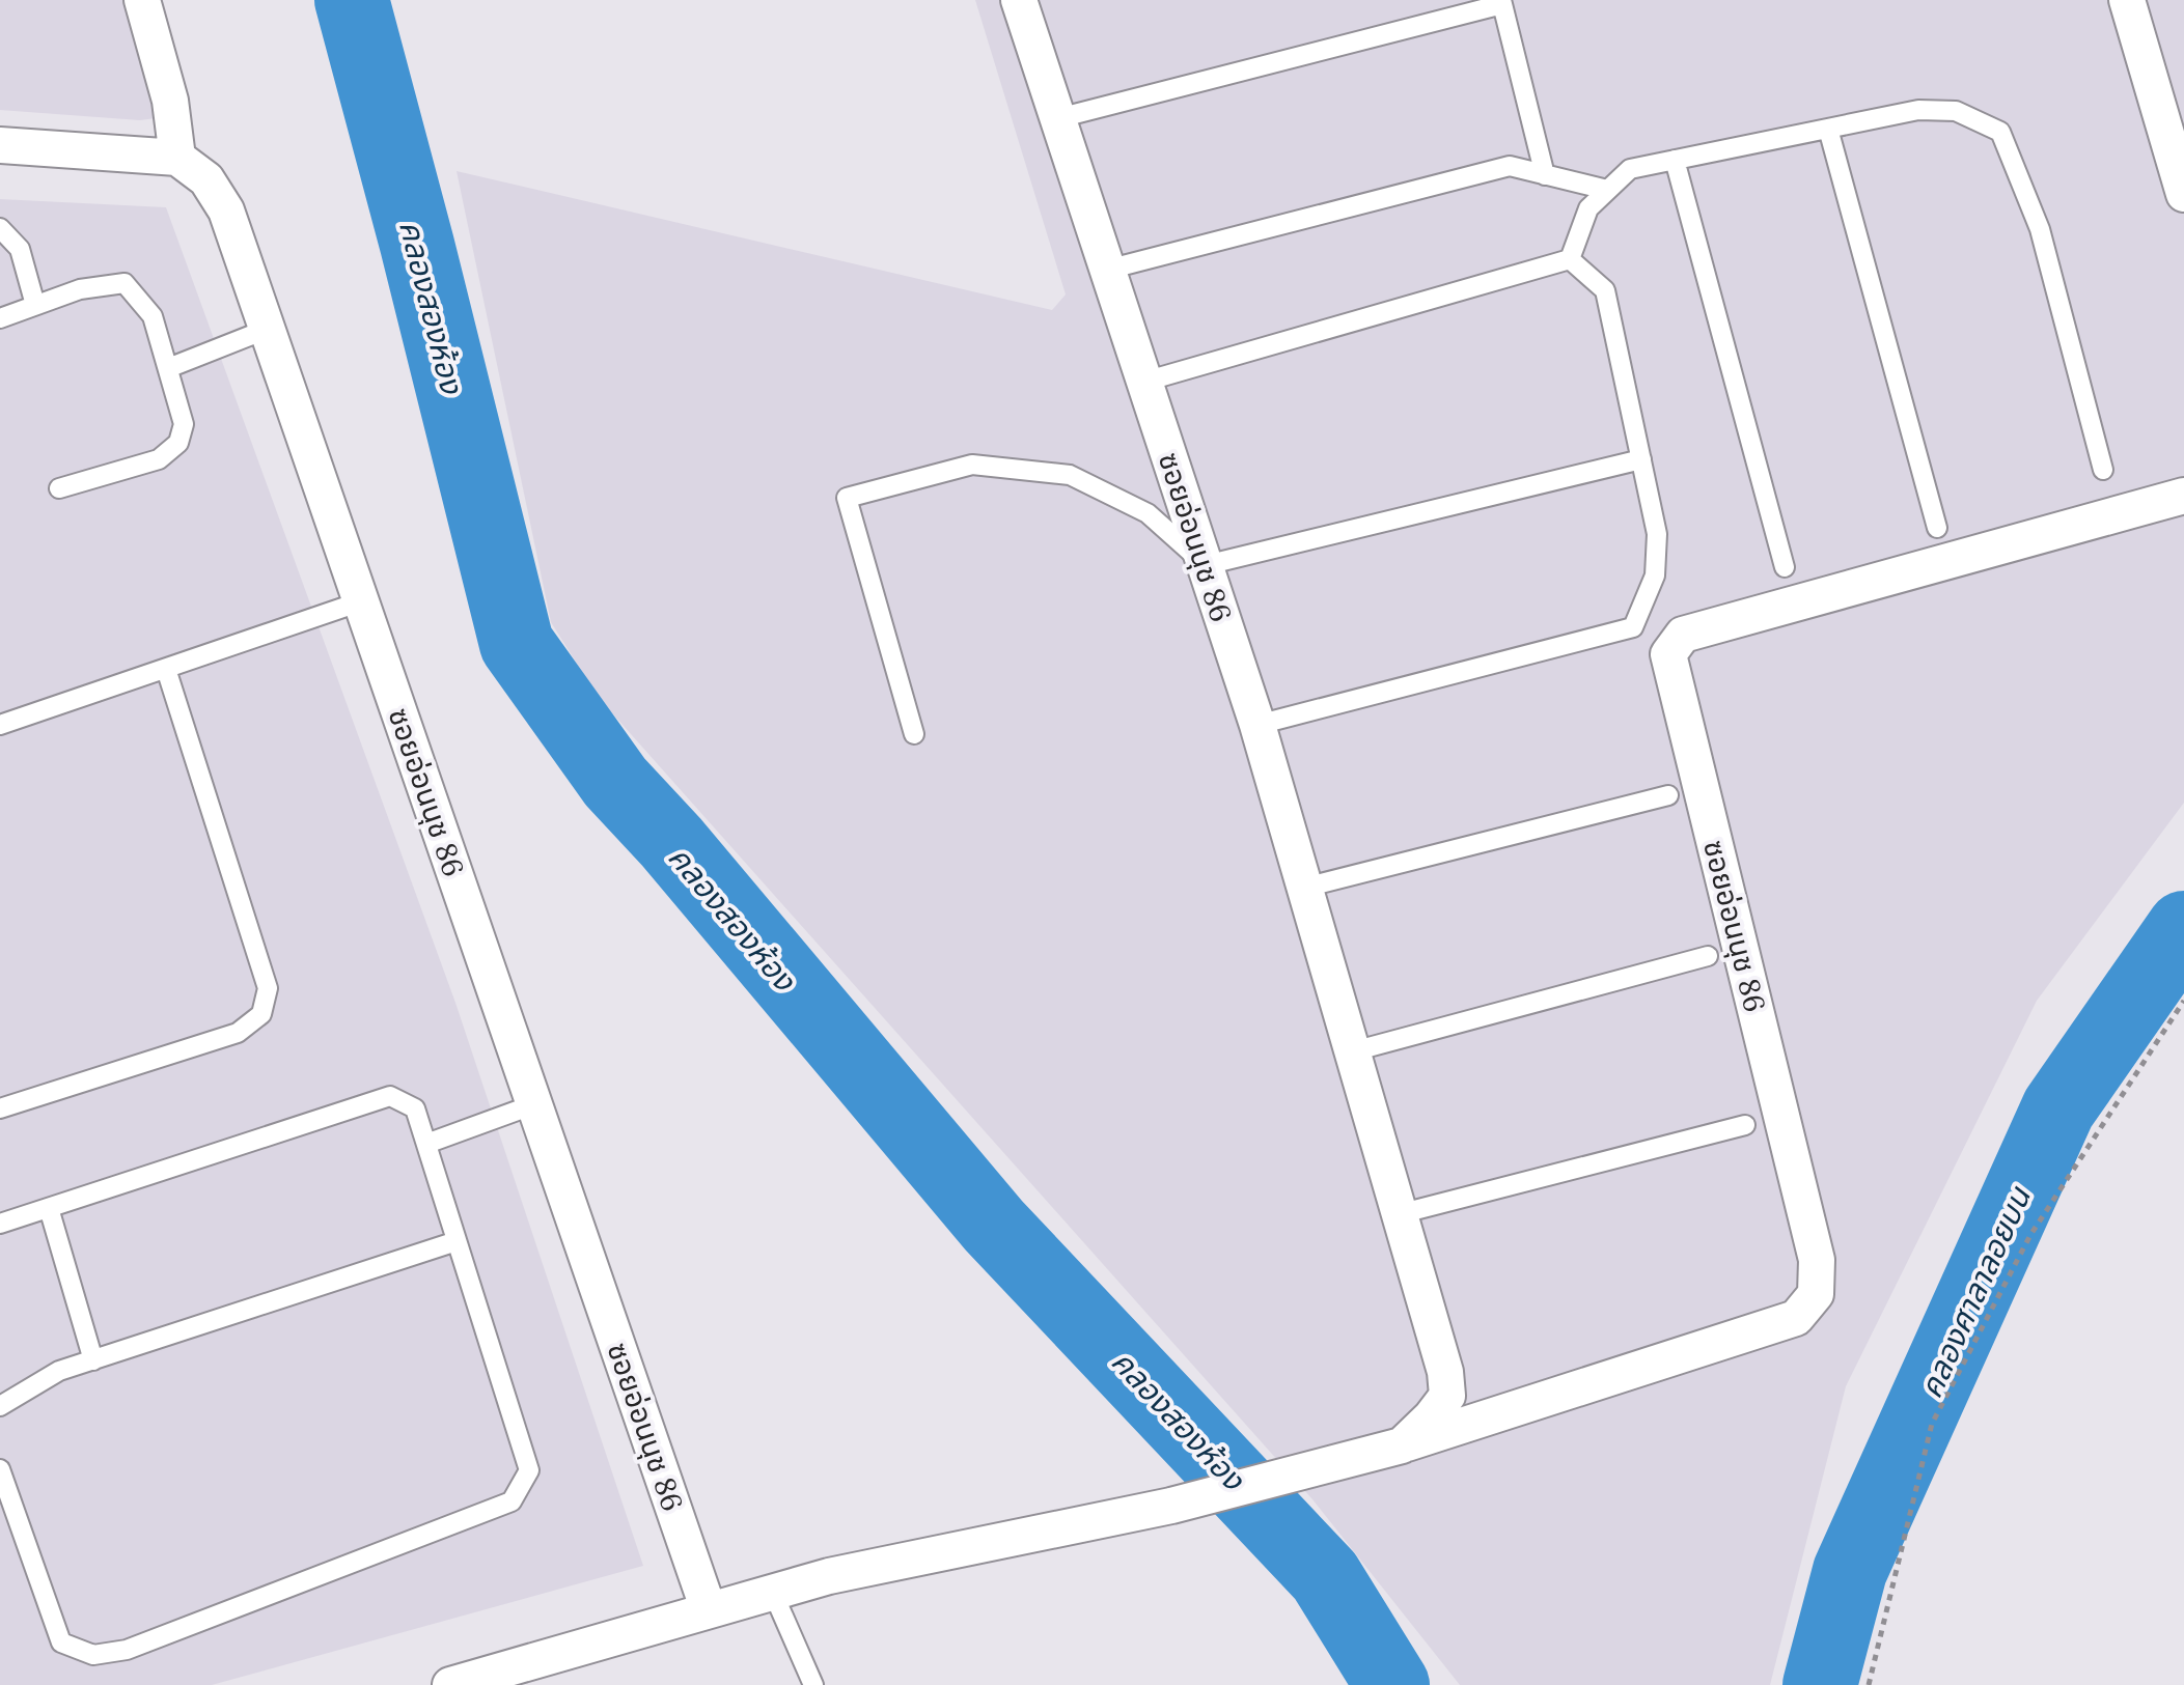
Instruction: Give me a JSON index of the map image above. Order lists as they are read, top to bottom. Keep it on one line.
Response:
{"streets":{"street":["ซอยอ่อนนุช 86"]},"water":["คลองสองห้อง","คลองศาลาลอยบน"]}
